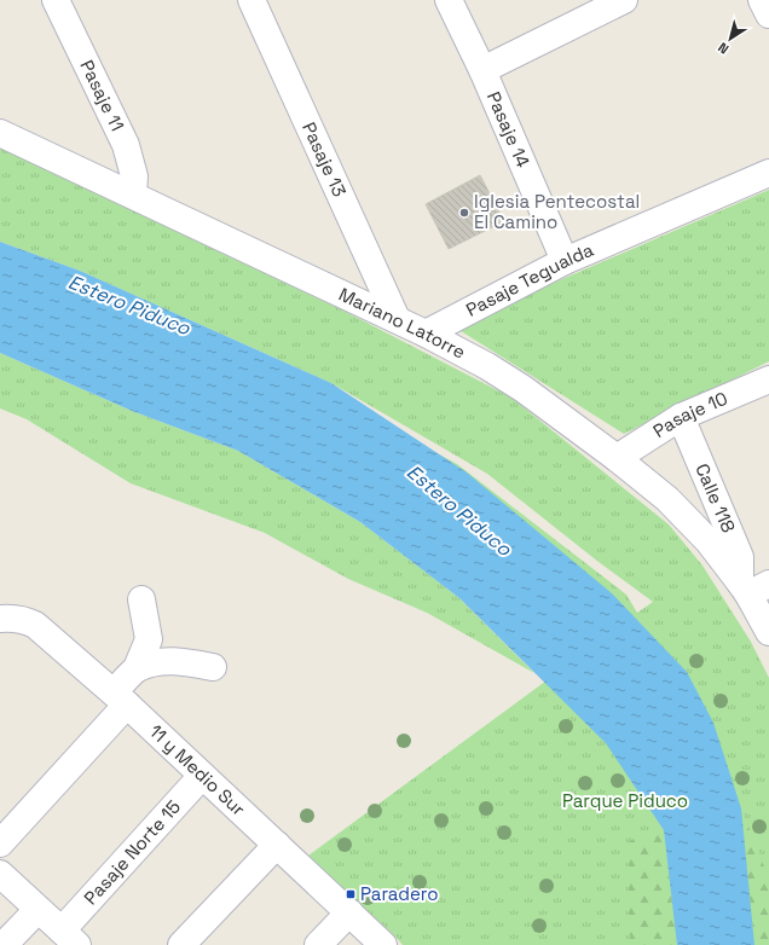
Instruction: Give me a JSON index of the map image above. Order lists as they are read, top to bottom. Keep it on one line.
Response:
{"streets":{"street":["Pasaje 11","Pasaje 14","Pasaje 13","Pasaje Tegualda","Mariano Latorre","Pasaje 10","Calle 118","11 y Medio Sur","Pasaje Norte 15"]},"crossings":[["Pasaje 11","Mariano Latorre"],["Pasaje 14","Pasaje Tegualda"],["Pasaje 13","Mariano Latorre"],["Pasaje Tegualda","Mariano Latorre"],["Mariano Latorre","Pasaje 10"],["Mariano Latorre","Calle 118"],["Pasaje 10","Calle 118"],["11 y Medio Sur","Pasaje Norte 15"]],"water":["Estero Piduco"],"parks":["Parque Piduco"],"places":{"other":["Iglesia Pentecostal El Camino"],"transit":["Paradero"]},"north":"bottom left"}
